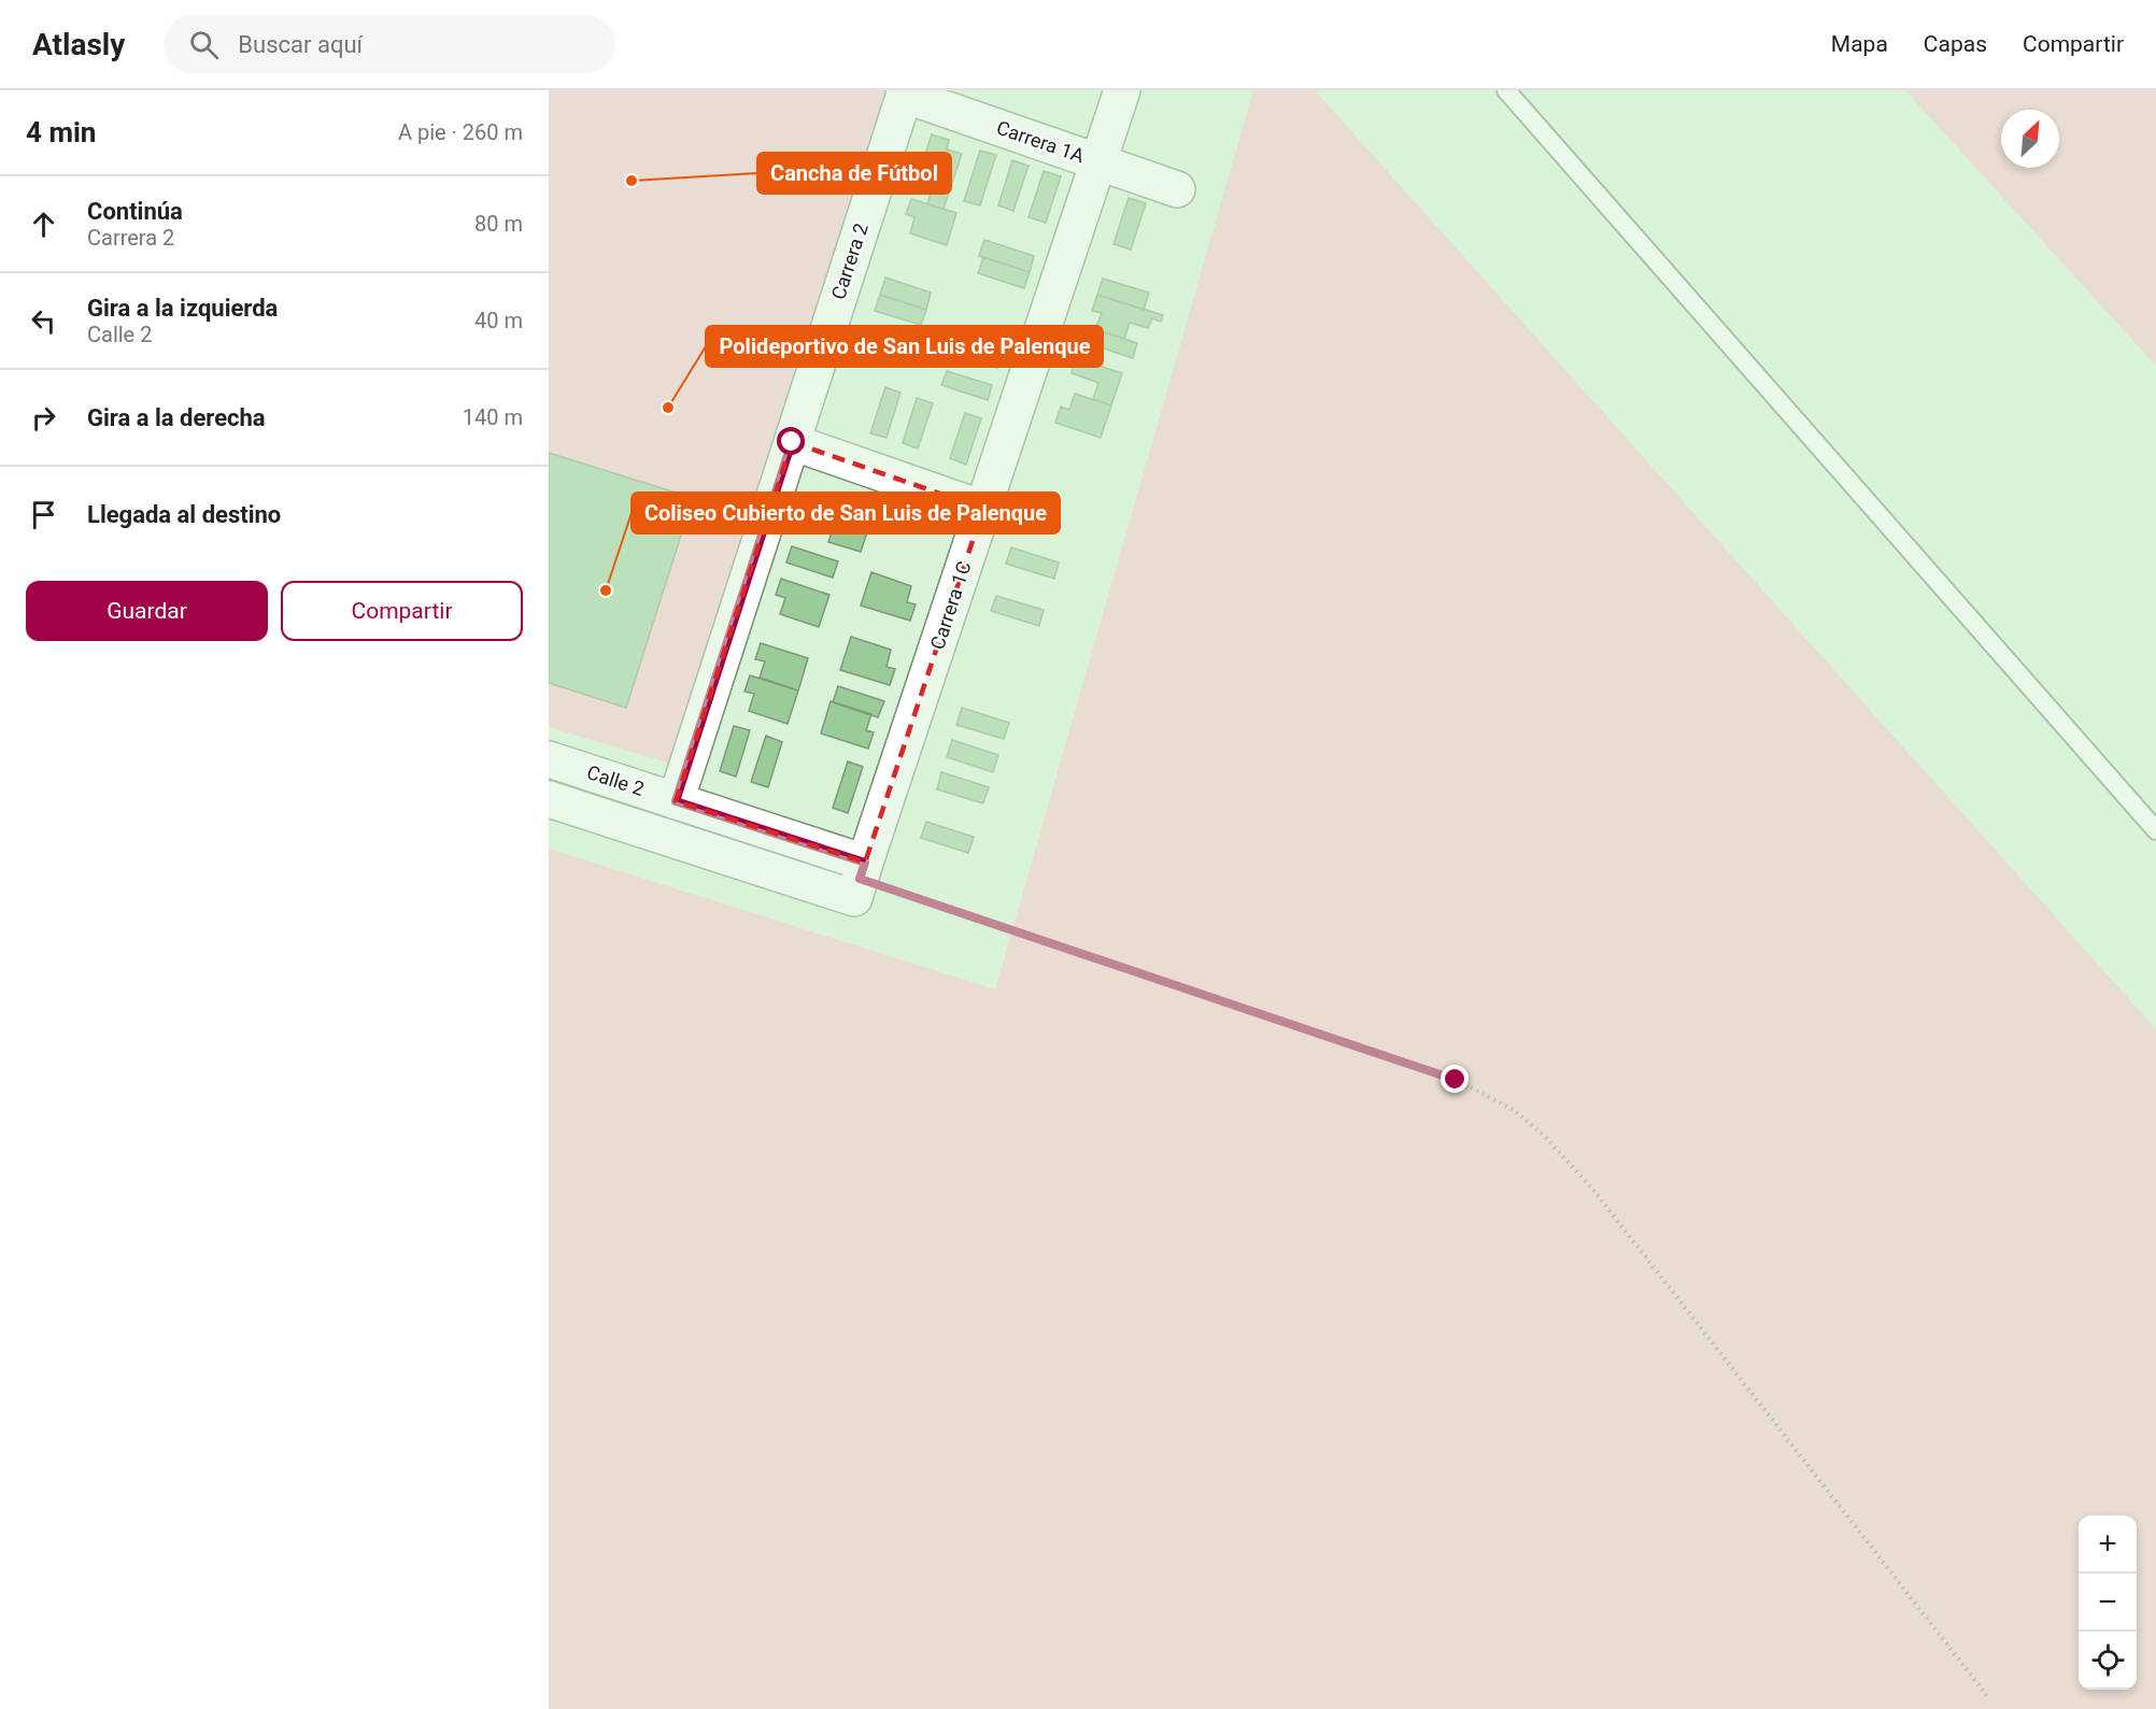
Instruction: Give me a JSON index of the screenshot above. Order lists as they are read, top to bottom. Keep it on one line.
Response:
{"streets":{"street":["Carrera 1A","Carrera 2","Carrera 1C","Calle 2"]},"crossings":[["Carrera 1A","Carrera 2"],["Carrera 1A","Carrera 1C"],["Carrera 2","Calle 2"],["Carrera 1C","Calle 2"]],"places":["Cancha de Fútbol","Polideportivo de San Luis de Palenque","Coliseo Cubierto de San Luis de Palenque"],"north":"top right","page":{"header":"Atlasly","search":"Buscar aquí","nav":["Mapa","Capas","Compartir"],"heading":["4 min","A pie · 260 m"],"list":[["Continúa","Carrera 2","80 m"],["Gira a la izquierda","Calle 2","40 m"],["Gira a la derecha","140 m"],"Llegada al destino"],"buttons":["Guardar","Compartir"],"map_buttons":["+","−"]}}
